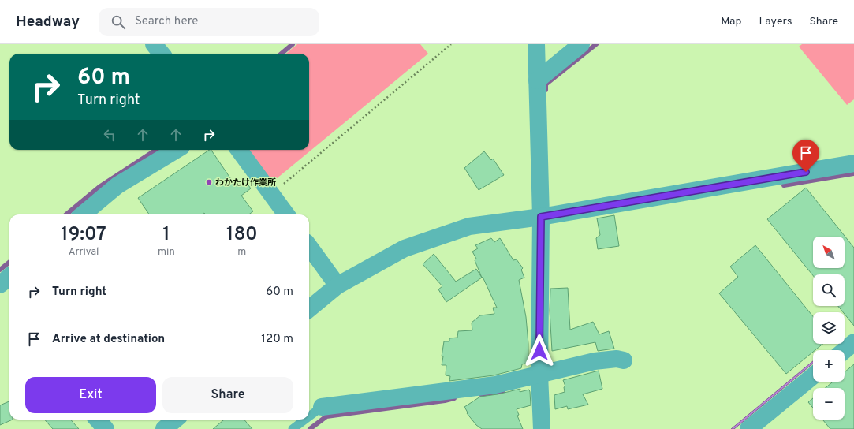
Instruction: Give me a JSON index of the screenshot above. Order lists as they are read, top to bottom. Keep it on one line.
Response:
{"places":["わかたけ作業所"],"north":"top left","page":{"header":"Headway","search":"Search here","nav":["Map","Layers","Share"],"turn":["60 m","Turn right"],"eta":["19:07","Arrival","1","min","180","m"],"map_buttons":["+","−"],"list":[{"name":"Turn right","value":"60 m"},{"name":"Arrive at destination","value":"120 m"}],"buttons":["Exit","Share"]}}
